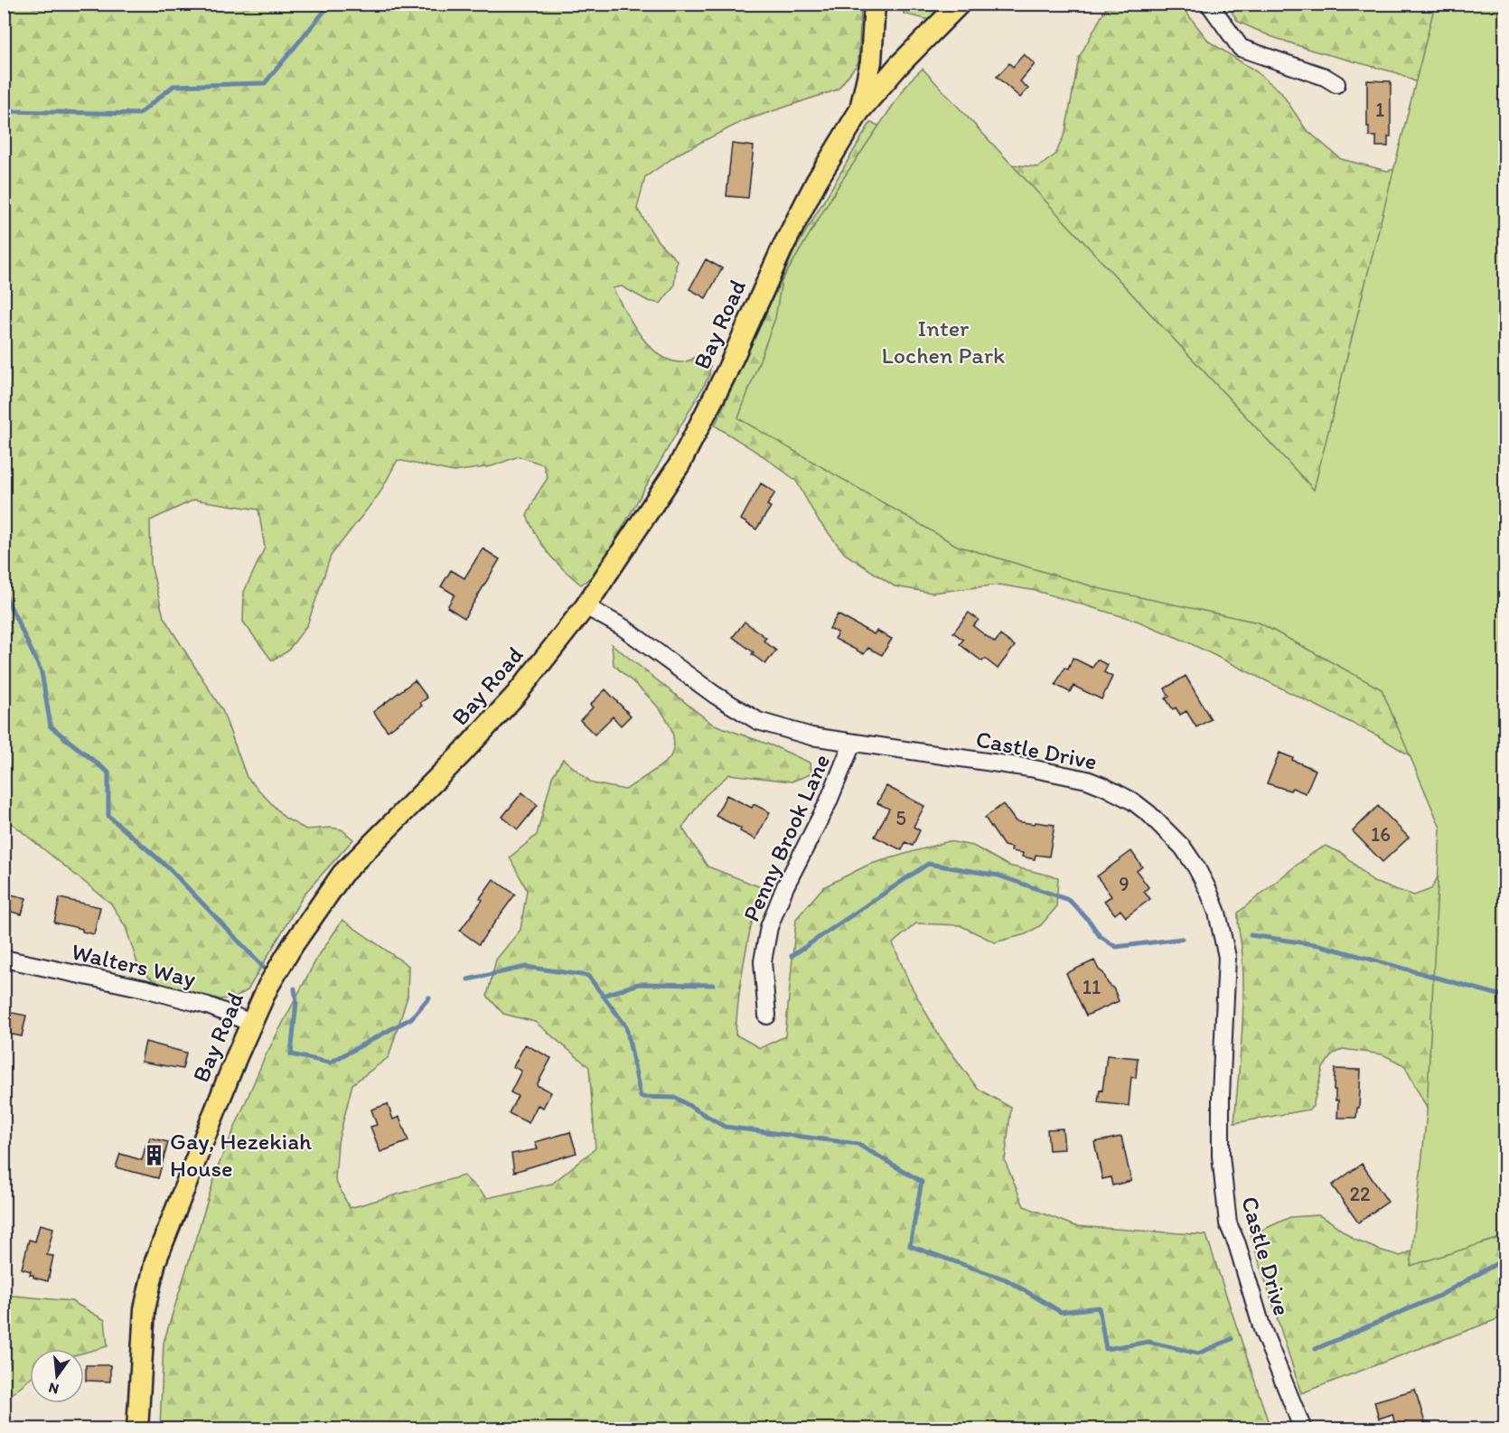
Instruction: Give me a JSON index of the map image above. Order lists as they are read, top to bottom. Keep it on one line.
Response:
{"streets":{"main road":["Bay Road"],"street":["Castle Drive","Penny Brook Lane","Walters Way"]},"crossings":[["Bay Road","Castle Drive"],["Bay Road","Walters Way"],["Castle Drive","Penny Brook Lane"]],"parks":["Inter Lochen Park"],"places":{"building":["Gay, Hezekiah House"]},"house_numbers":["1","5","16","9","11","22"],"north":"bottom"}
